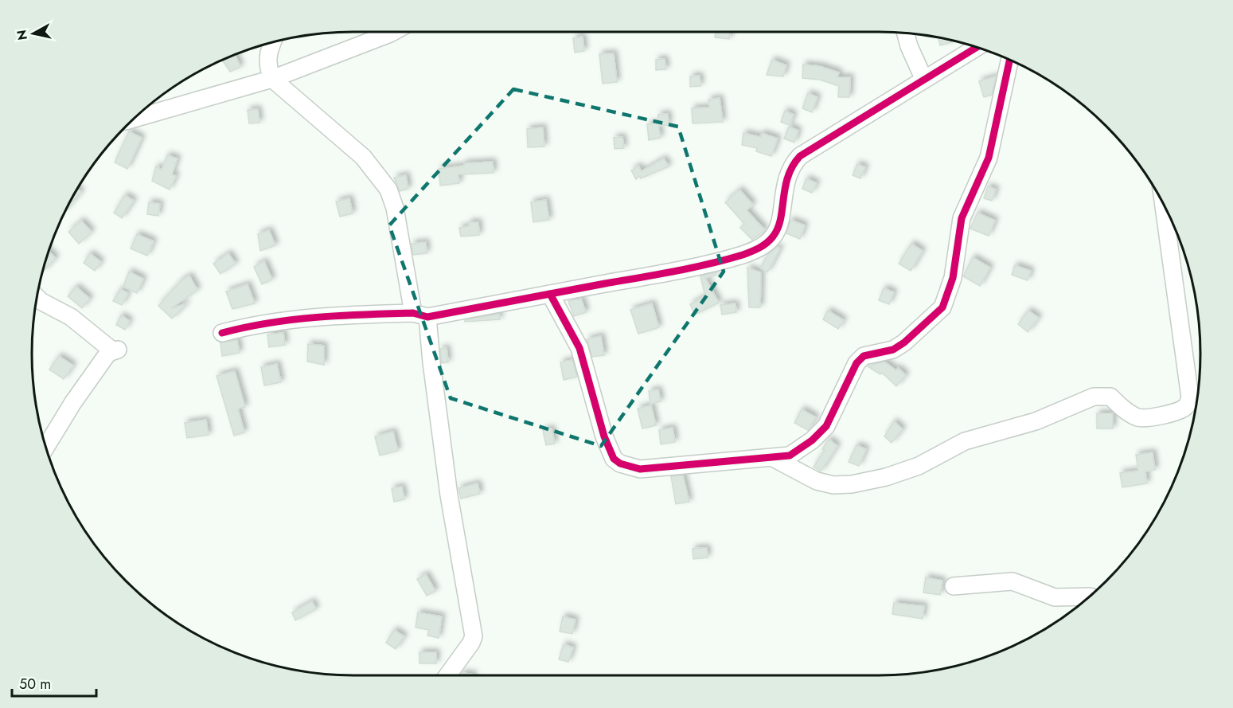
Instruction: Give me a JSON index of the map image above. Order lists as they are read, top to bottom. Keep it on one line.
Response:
{"scale_bar":"50 m","north":"left"}
